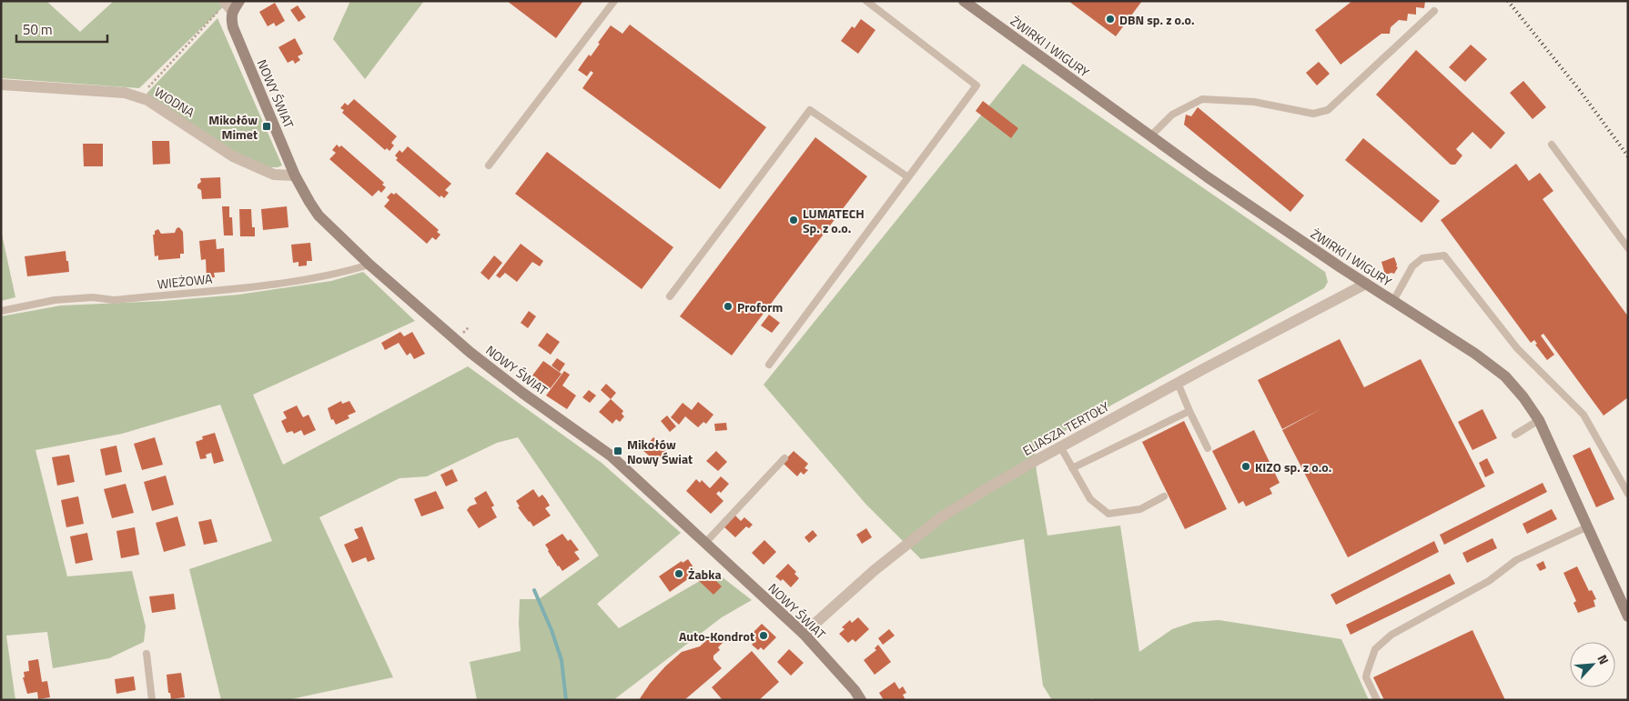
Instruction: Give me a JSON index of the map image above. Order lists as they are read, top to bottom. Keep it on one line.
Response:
{"streets":{"street":["ŻWIRKI I WIGURY","NOWY ŚWIAT","WODNA","ELIASZA TERTOŁY"],"lane":["WIEŻOWA"]},"crossings":[["ŻWIRKI I WIGURY","ELIASZA TERTOŁY"],["NOWY ŚWIAT","WODNA"],["NOWY ŚWIAT","WIEŻOWA"],["NOWY ŚWIAT","ELIASZA TERTOŁY"]],"places":{"other":["DBN sp. z o.o.","LUMATECH Sp. z o.o.","Proform","KIZO sp. z o.o.","Żabka","Auto-Kondrot"],"transit":["Mikołów Mimet","Mikołów Nowy Świat"]},"scale_bar":"50 m","north":"top right"}
